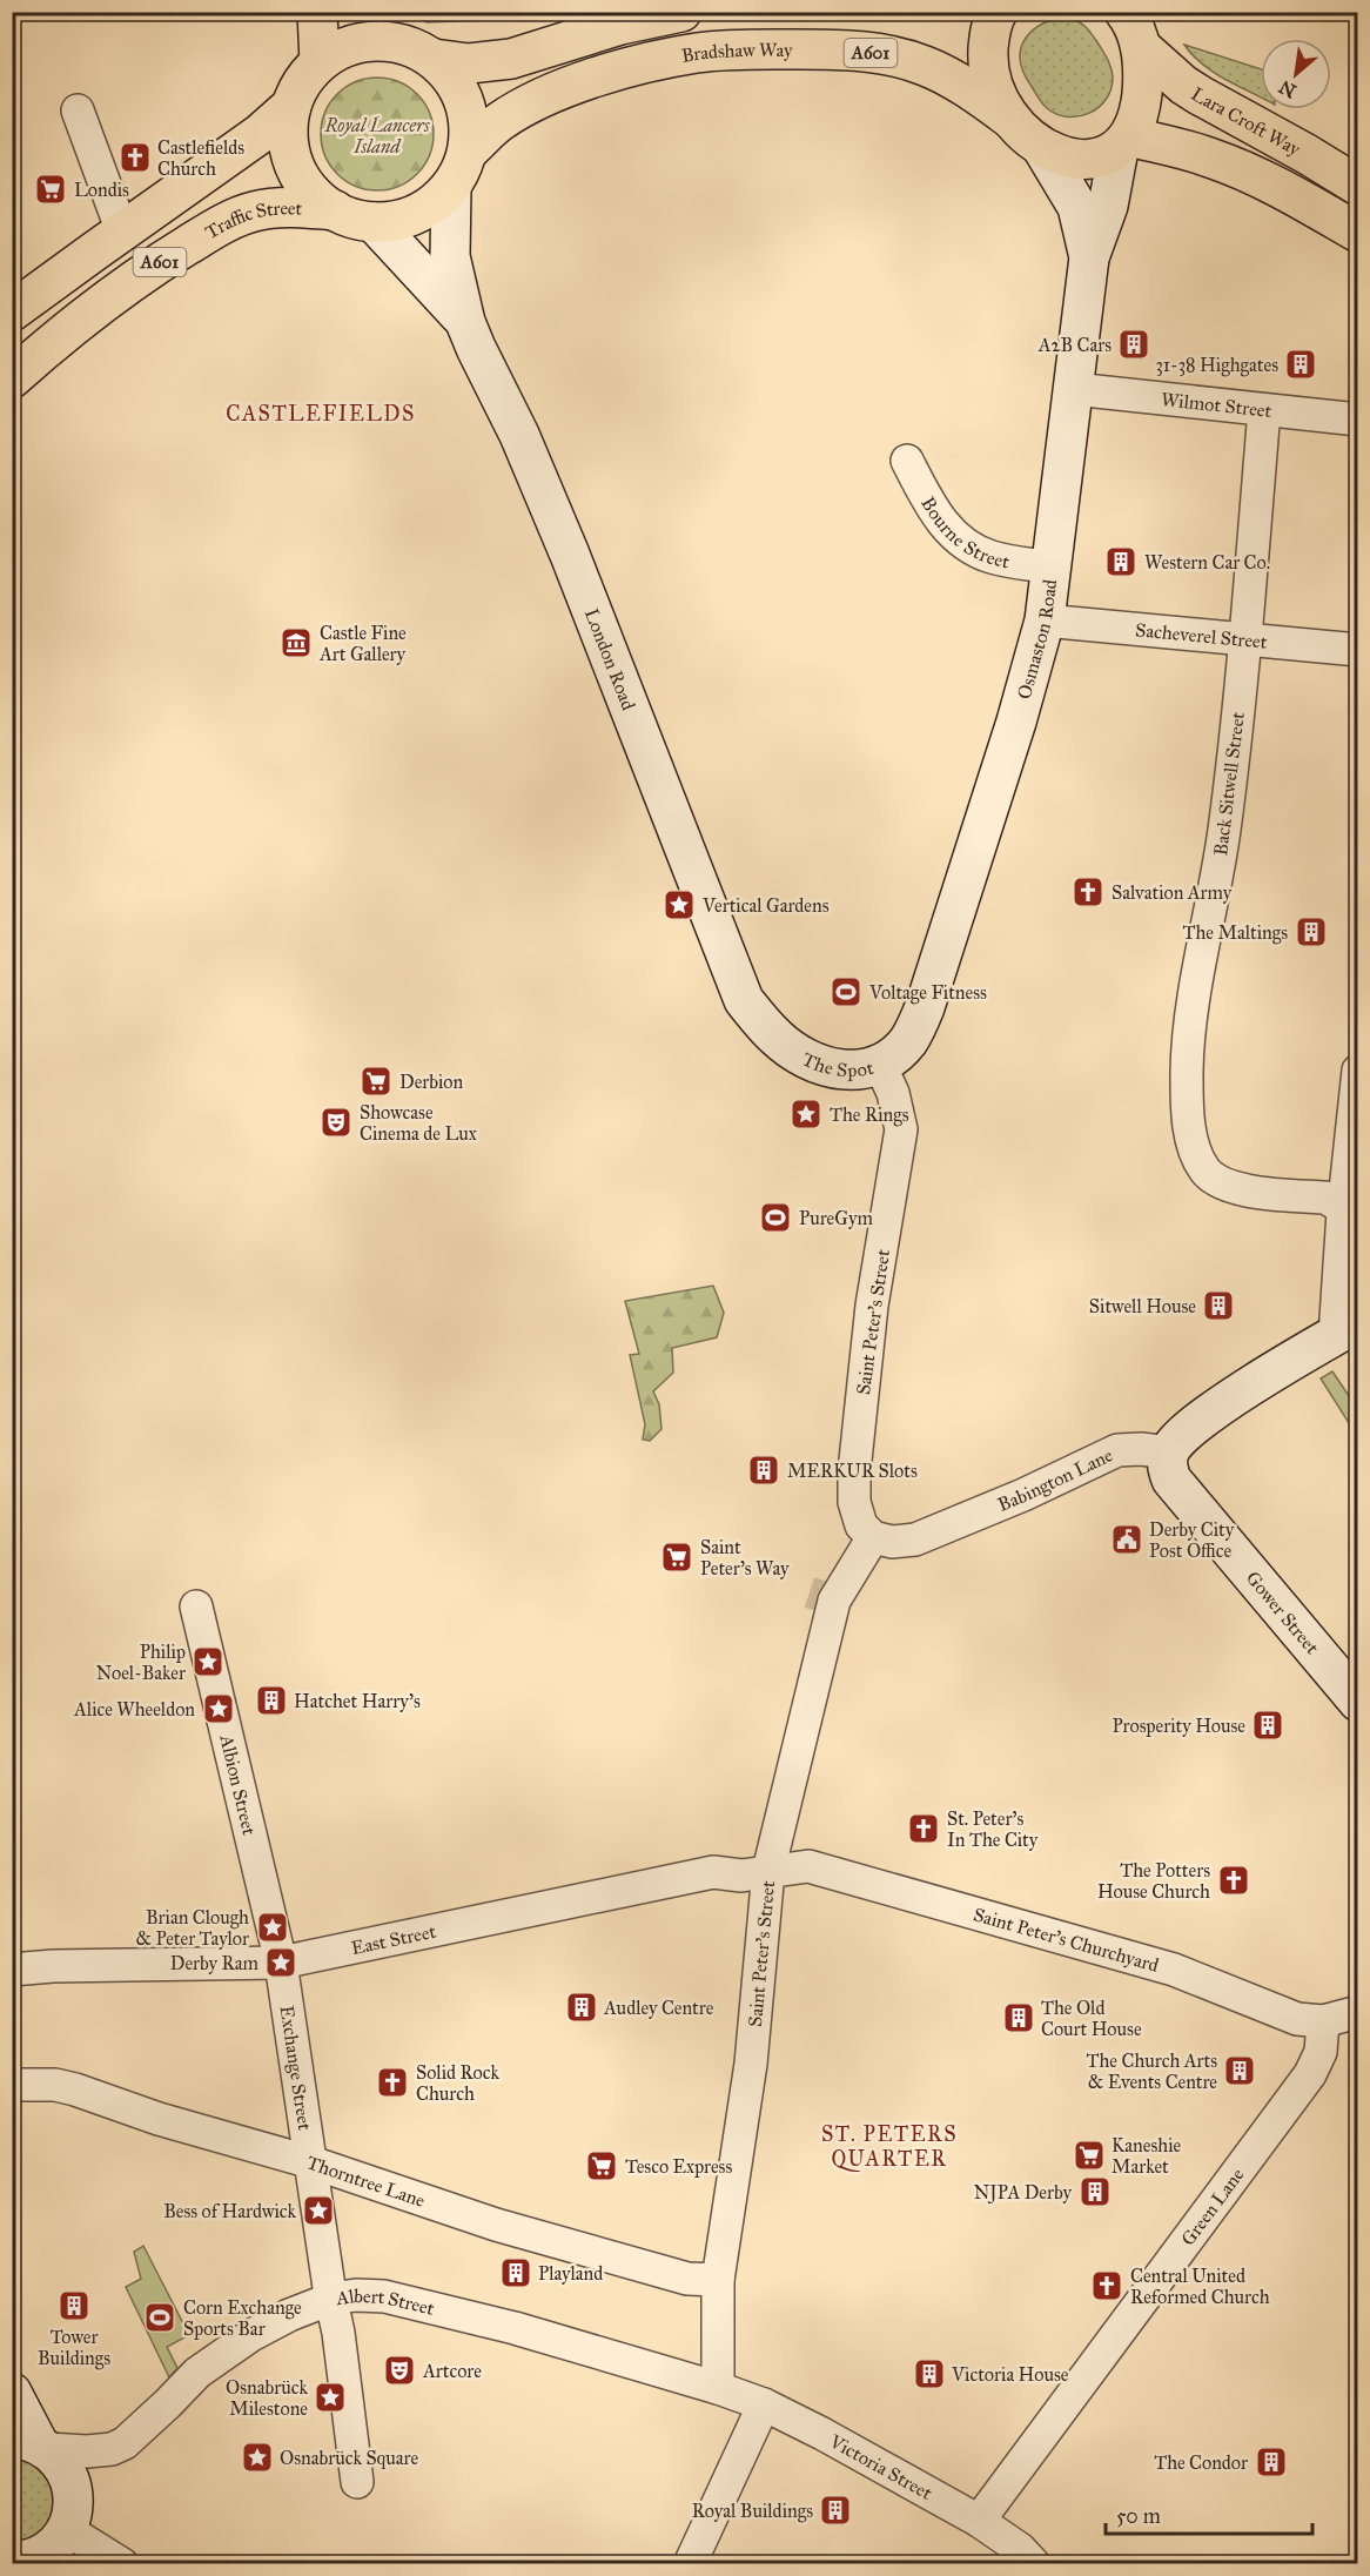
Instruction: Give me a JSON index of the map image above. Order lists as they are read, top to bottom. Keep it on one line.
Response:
{"streets":{"main road":["A601","Bradshaw Way","Lara Croft Way","Traffic Street"],"street":["Wilmot Street","Bourne Street","Sacheverel Street","Osmaston Road","London Road","Back Sitwell Street","The Spot","Saint Peter's Street","Babington Lane","Gower Street","Albion Street","East Street","Saint Peter's Churchyard","Exchange Street","Thorntree Lane","Green Lane","Albert Street","Victoria Street"]},"crossings":[["A601","Bradshaw Way"],["A601","Traffic Street"],["A601","London Road"],["Bradshaw Way","Traffic Street"],["Bradshaw Way","London Road"],["Traffic Street","London Road"],["Wilmot Street","Osmaston Road"],["Wilmot Street","Back Sitwell Street"],["Bourne Street","Osmaston Road"],["Sacheverel Street","Osmaston Road"],["Sacheverel Street","Back Sitwell Street"],["Osmaston Road","The Spot"],["London Road","The Spot"],["The Spot","Saint Peter's Street"],["Saint Peter's Street","Babington Lane"],["Saint Peter's Street","East Street"],["Saint Peter's Street","Saint Peter's Churchyard"],["Saint Peter's Street","Thorntree Lane"],["Saint Peter's Street","Albert Street"],["Saint Peter's Street","Victoria Street"],["Babington Lane","Gower Street"],["Albion Street","East Street"],["Albion Street","Exchange Street"],["East Street","Saint Peter's Churchyard"],["East Street","Exchange Street"],["Saint Peter's Churchyard","Green Lane"],["Exchange Street","Thorntree Lane"],["Exchange Street","Albert Street"],["Green Lane","Victoria Street"],["Albert Street","Victoria Street"]],"districts":["CASTLEFIELDS","ST. PETERS QUARTER"],"parks":["Royal Lancers Island"],"places":{"church":["Castlefields Church","Salvation Army","St. Peter's In The City","The Potters House Church","Solid Rock Church","Central United Reformed Church"],"supermarket":["Londis","Derbion","Saint Peter's Way","Kaneshie Market","Tesco Express"],"building":["A2B Cars","31-38 Highgates","Western Car Co.","The Maltings","Sitwell House","MERKUR Slots","Hatchet Harry's","Prosperity House","Audley Centre","The Old Court House","The Church Arts & Events Centre","NJPA Derby","Playland","Tower Buildings","Victoria House","The Condor","Royal Buildings"],"museum":["Castle Fine Art Gallery"],"place":["Vertical Gardens","The Rings","Philip Noel-Baker","Alice Wheeldon","Brian Clough & Peter Taylor","Derby Ram","Bess of Hardwick","Osnabrück Milestone","Osnabrück Square"],"sports":["Voltage Fitness","PureGym","Corn Exchange Sports Bar"],"theatre":["Showcase Cinema de Lux","Artcore"],"public building":["Derby City Post Office"]},"scale_bar":"50 m","north":"bottom left"}
